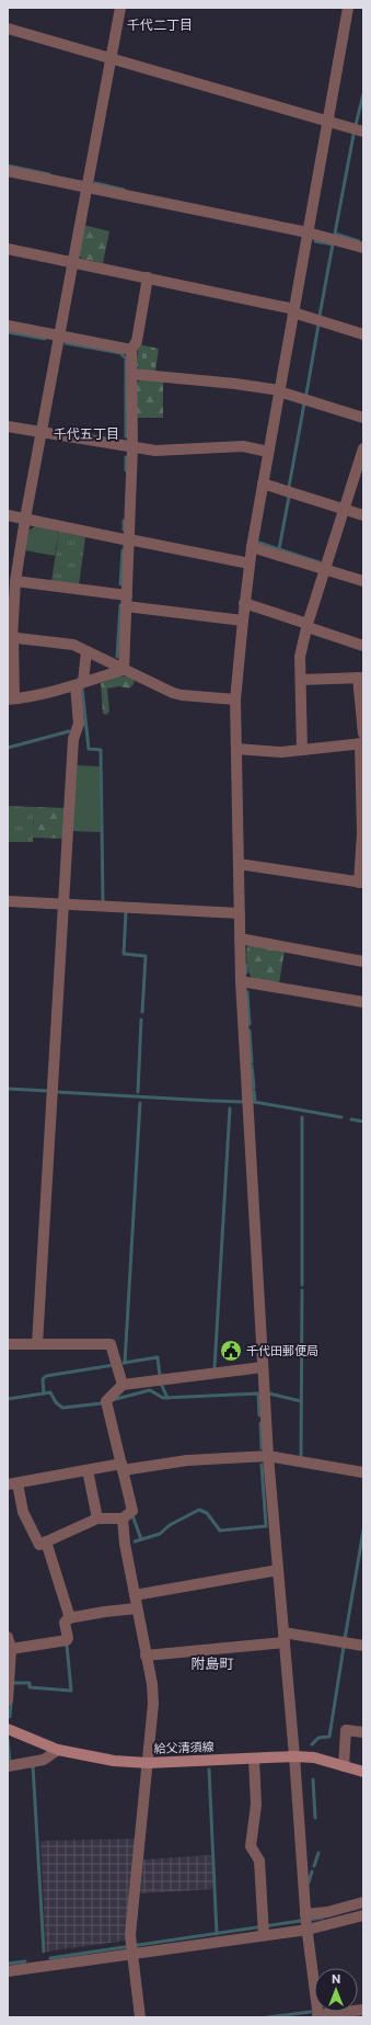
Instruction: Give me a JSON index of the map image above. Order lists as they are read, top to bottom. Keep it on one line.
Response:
{"streets":{"main road":["給父清須線"]},"districts":["千代二丁目","千代五丁目","附島町"],"places":{"public building":["千代田郵便局"]},"north":"top"}
